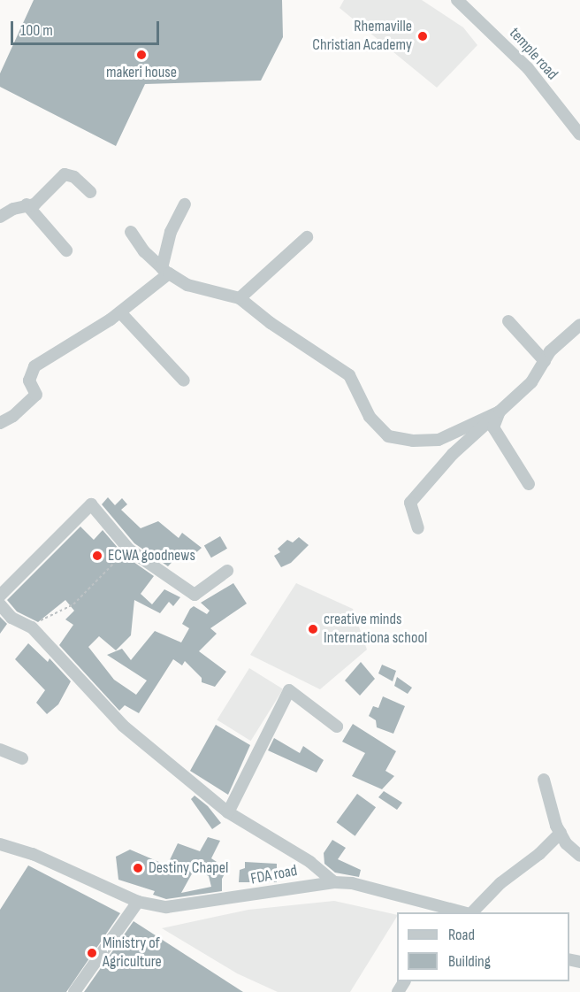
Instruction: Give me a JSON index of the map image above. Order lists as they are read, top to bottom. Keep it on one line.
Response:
{"streets":{"street":["temple road","FDA road"]},"places":["Rhemaville Christian Academy","makeri house","ECWA goodnews","creative minds Internationa school","Destiny Chapel","Ministry of Agriculture"],"legend":["Road","Building"],"scale_bar":"100 m"}
